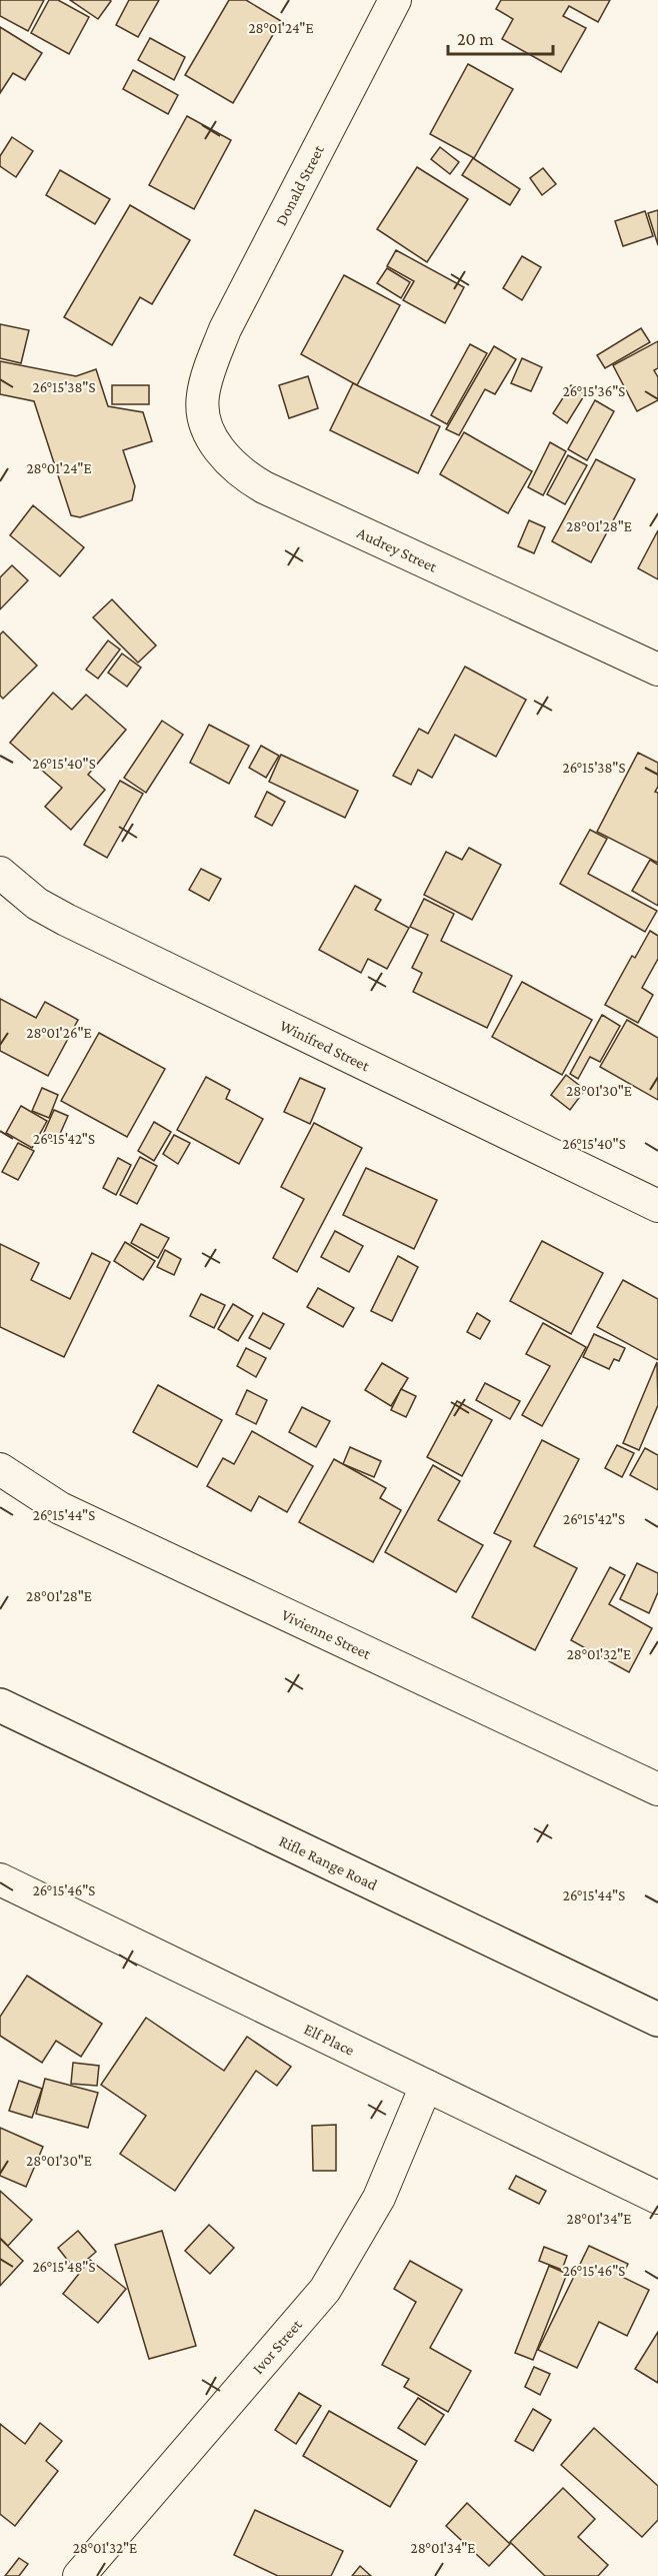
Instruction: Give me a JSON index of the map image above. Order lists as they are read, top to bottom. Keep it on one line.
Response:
{"streets":{"main road":["Rifle Range Road"],"street":["Donald Street","Audrey Street","Winifred Street","Vivienne Street","Elf Place","Ivor Street"]},"crossings":[["Donald Street","Audrey Street"],["Elf Place","Ivor Street"]],"scale_bar":"20 m","coordinates":["28°01'24\"E","26°15'38\"S","26°15'36\"S","28°01'28\"E","26°15'40\"S","28°01'26\"E","28°01'30\"E","26°15'42\"S","26°15'44\"S","28°01'32\"E","26°15'46\"S","28°01'34\"E","26°15'48\"S"]}
